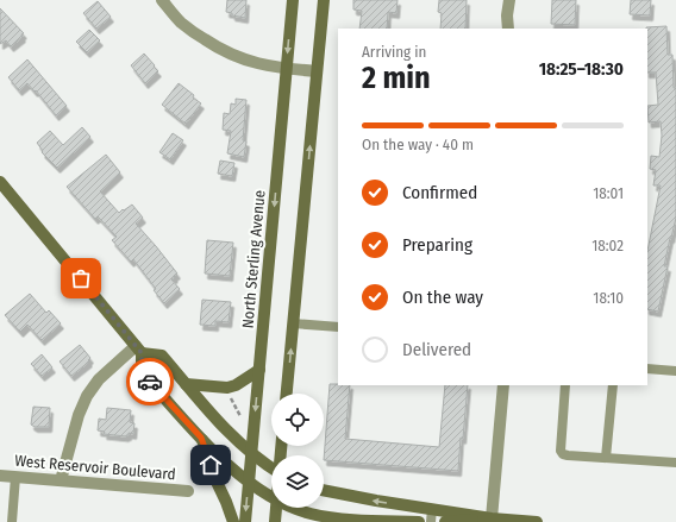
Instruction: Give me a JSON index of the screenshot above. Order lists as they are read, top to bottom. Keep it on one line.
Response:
{"streets":{"main road":["North Sterling Avenue"],"street":["West Reservoir Boulevard"]},"page":{"heading":["2 min","Arriving in","18:25–18:30"],"bar":"On the way · 40 m","list":[["Confirmed","18:01"],["Preparing","18:02"],["On the way","18:10"],"Delivered"]}}
